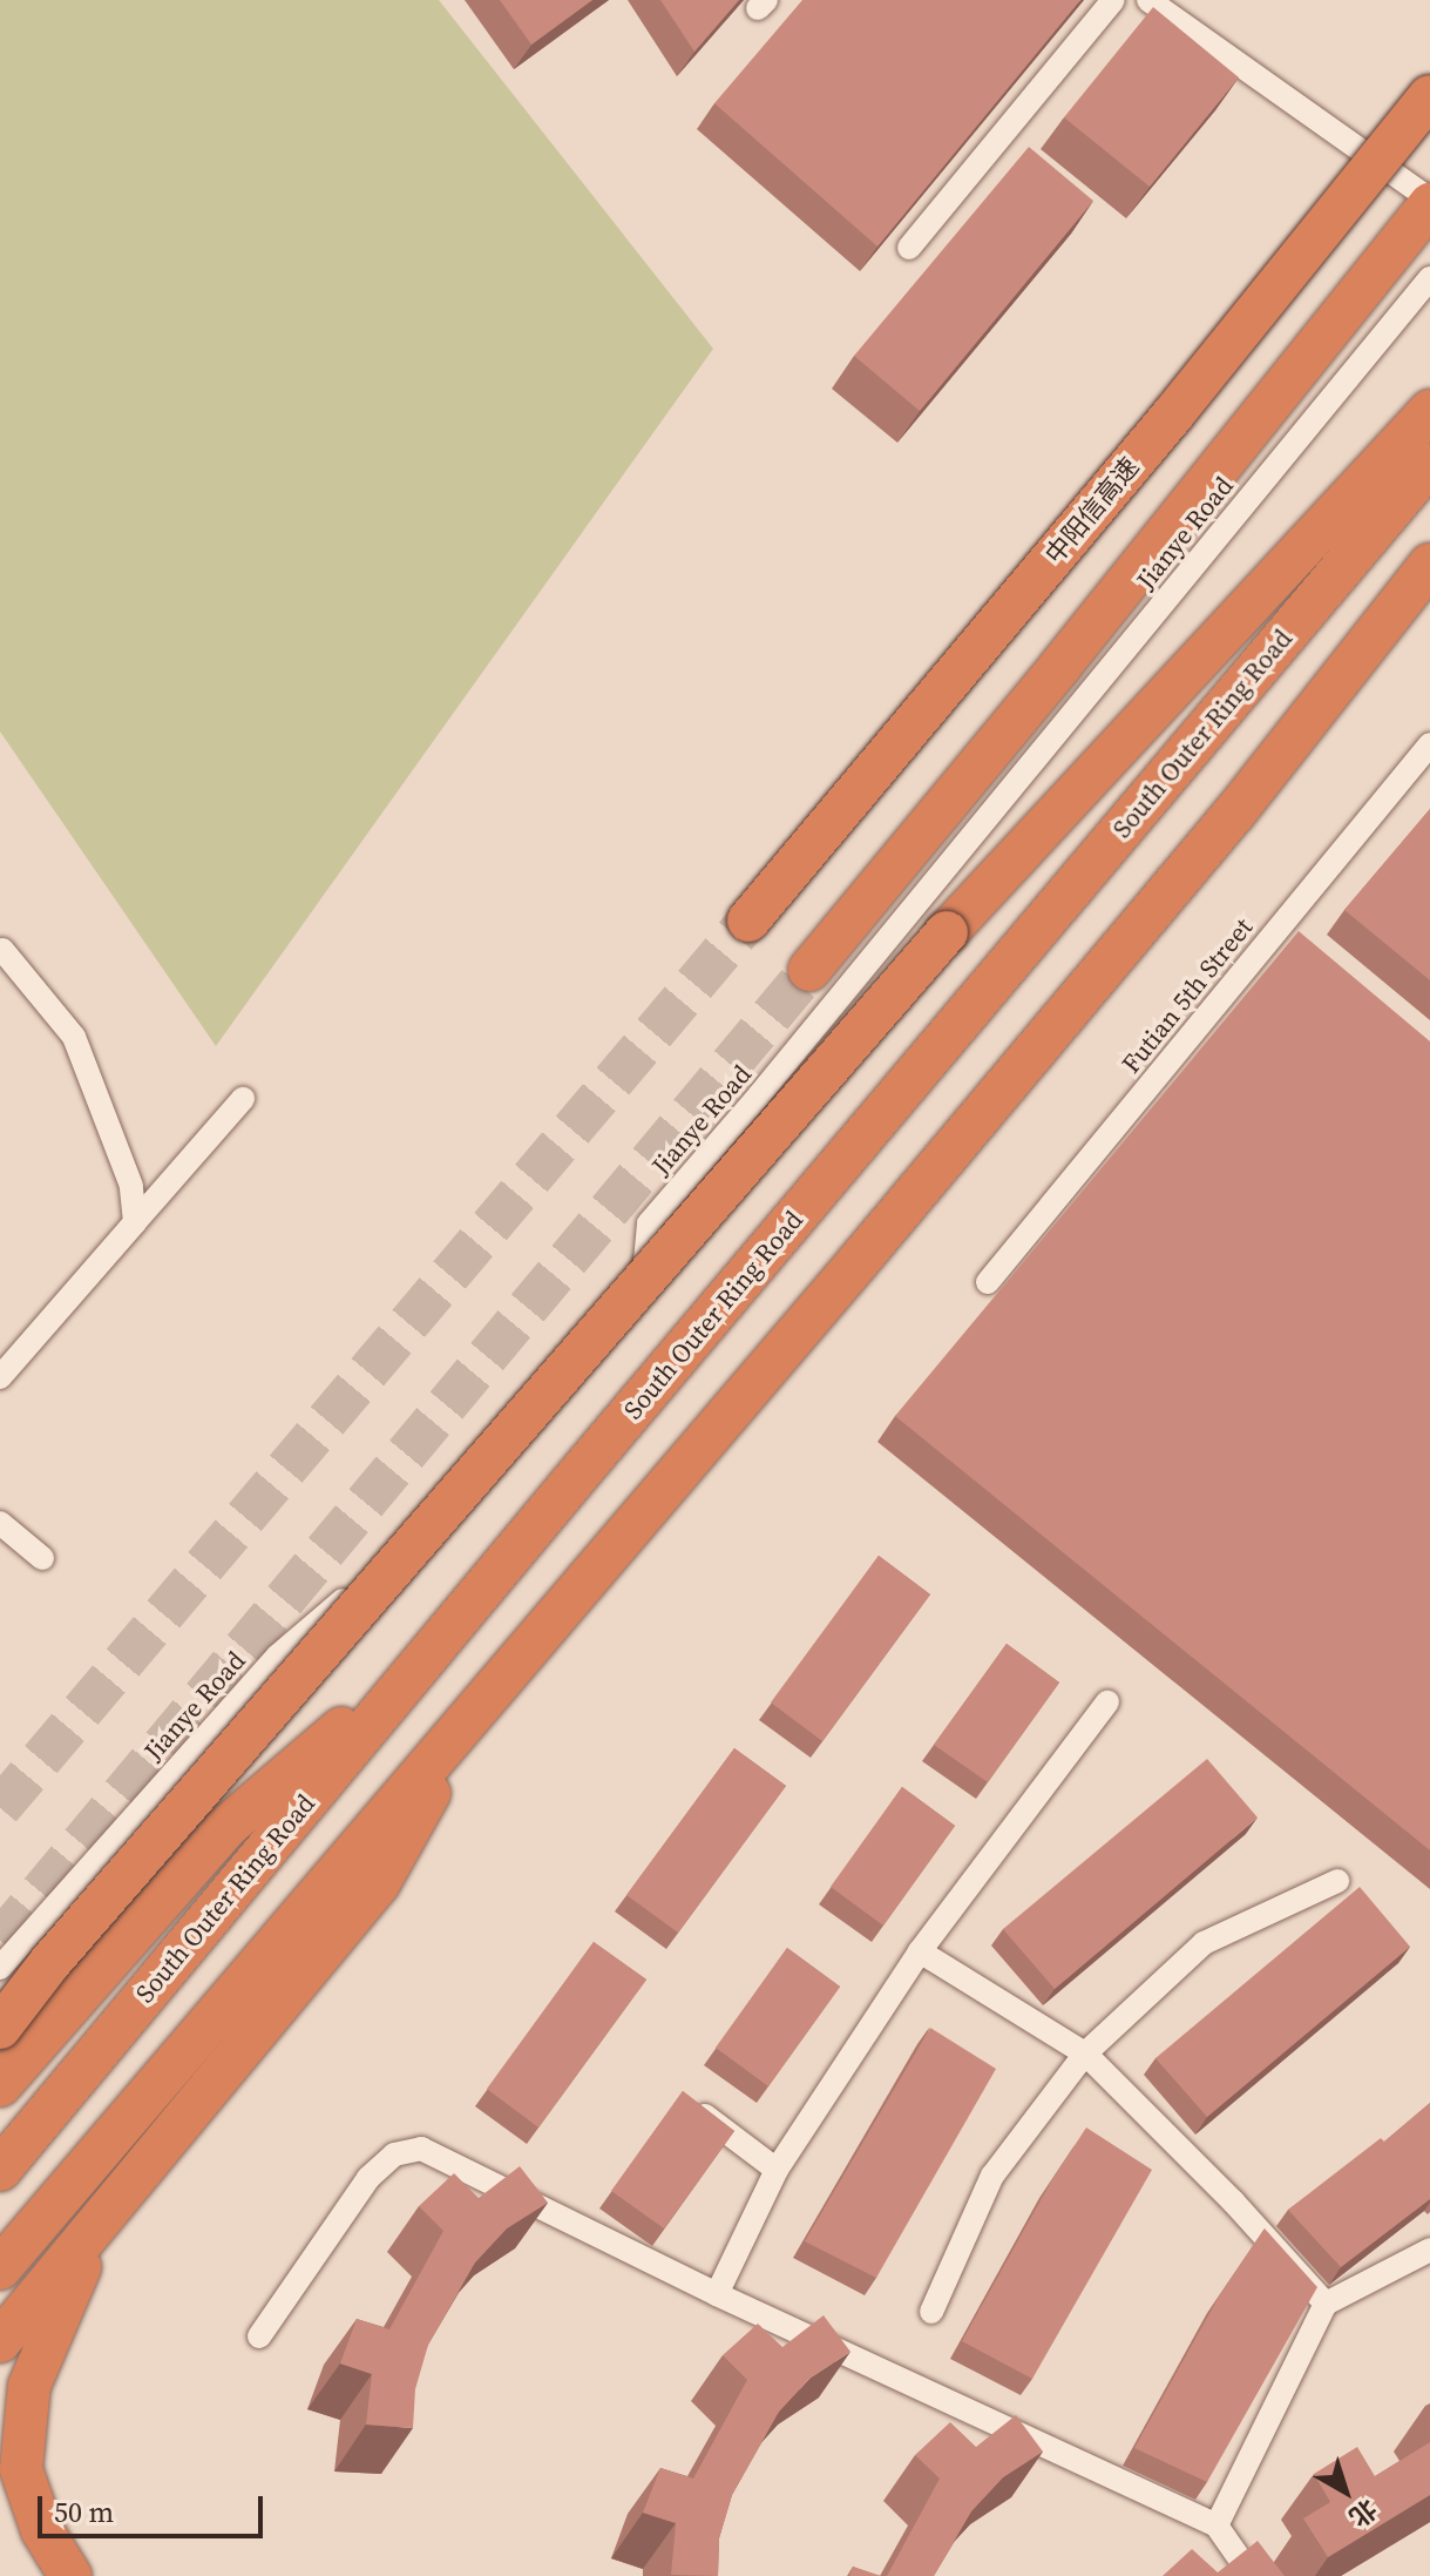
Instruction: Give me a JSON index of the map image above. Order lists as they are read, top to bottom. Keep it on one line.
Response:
{"streets":{"highway":["中阳信高速","South Outer Ring Road"],"street":["Jianye Road","Futian 5th Street"]},"scale_bar":"50 m","north":"bottom right"}
